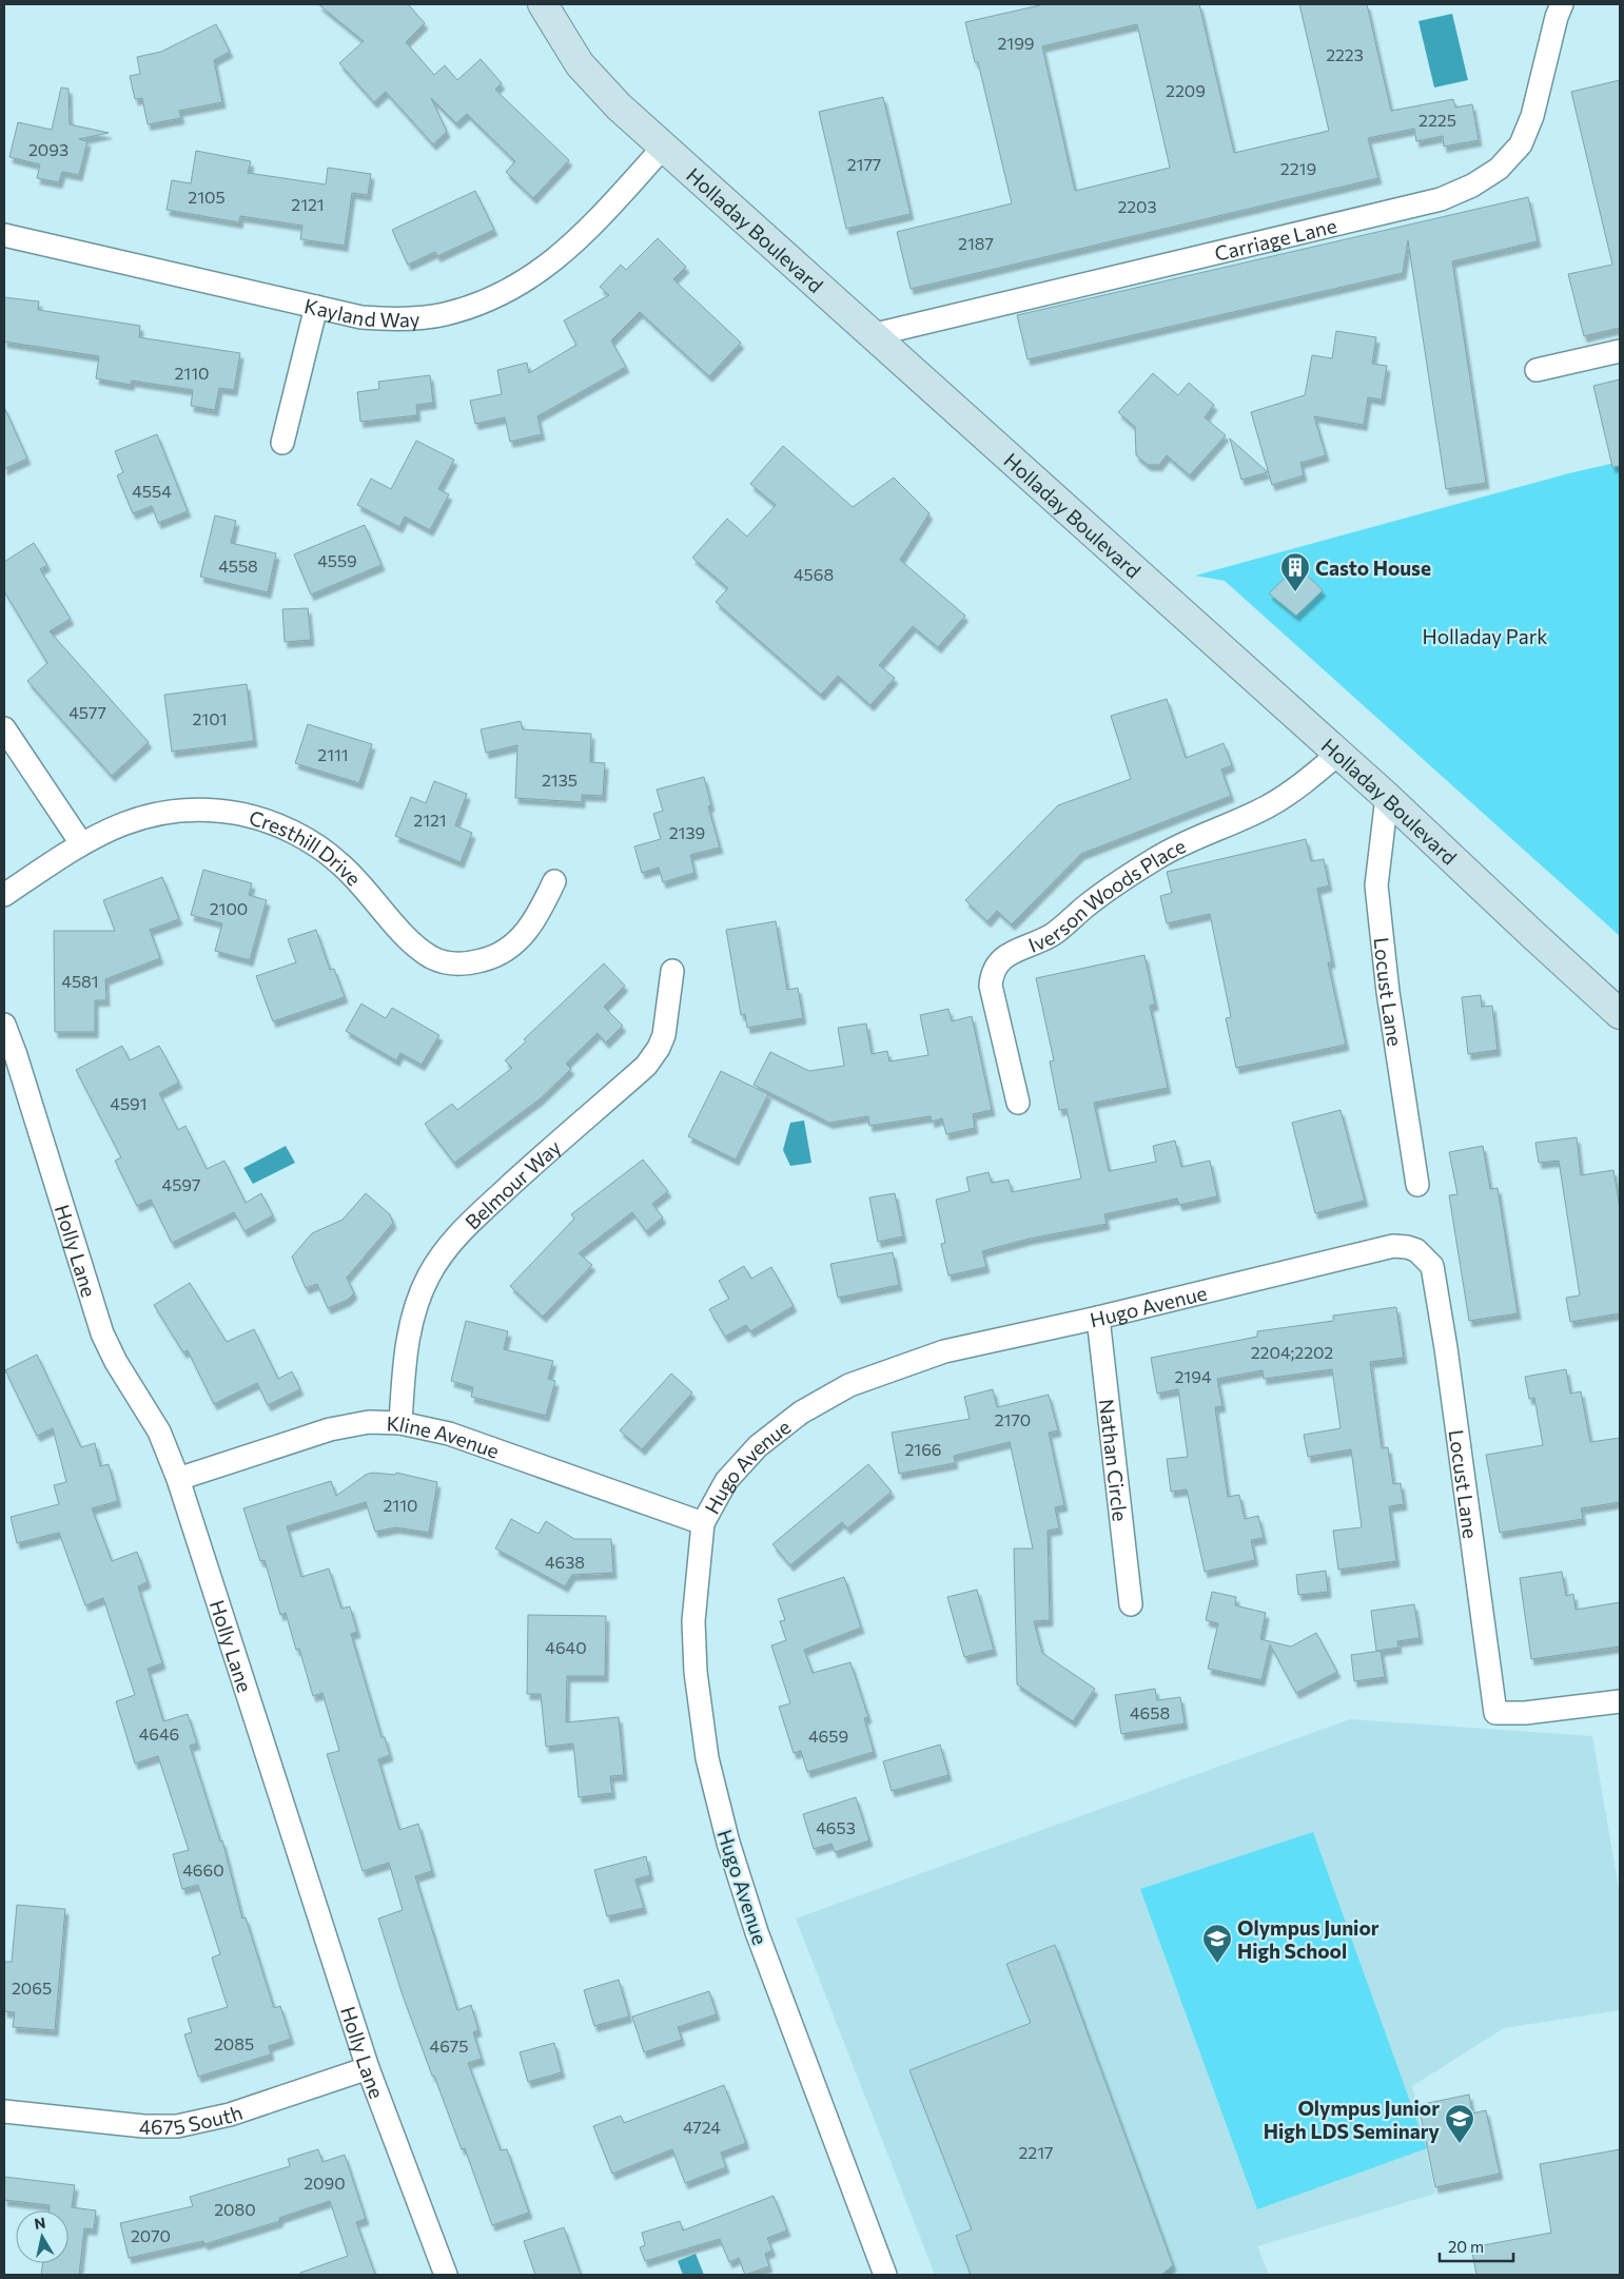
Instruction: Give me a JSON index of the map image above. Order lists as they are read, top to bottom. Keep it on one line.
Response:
{"streets":{"street":["Holladay Boulevard","Carriage Lane","Kayland Way","Cresthill Drive","Iverson Woods Place","Locust Lane","Belmour Way","Holly Lane","Hugo Avenue","Kline Avenue","Nathan Circle","4675 South"]},"crossings":[["Holladay Boulevard","Carriage Lane"],["Holladay Boulevard","Kayland Way"],["Holladay Boulevard","Iverson Woods Place"],["Holladay Boulevard","Locust Lane"],["Locust Lane","Hugo Avenue"],["Belmour Way","Kline Avenue"],["Holly Lane","Kline Avenue"],["Holly Lane","4675 South"],["Hugo Avenue","Kline Avenue"],["Hugo Avenue","Nathan Circle"]],"parks":["Holladay Park"],"places":{"building":["Casto House"],"school or university":["Olympus Junior High School","Olympus Junior High LDS Seminary"]},"house_numbers":["2199","2223","2209","2225","2093","2177","2219","2105","2121","2203","2187","2110","4554","4559","4558","4568","4577","2101","2111","2135","2121","2139","2100","4581","4591","4597","2204;2202","2194","2170","2166","2110","4638","4640","4658","4646","4659","4653","4660","2065","2085","4675","4724","2217","2090","2080","2070"],"scale_bar":"20 m","north":"top"}
